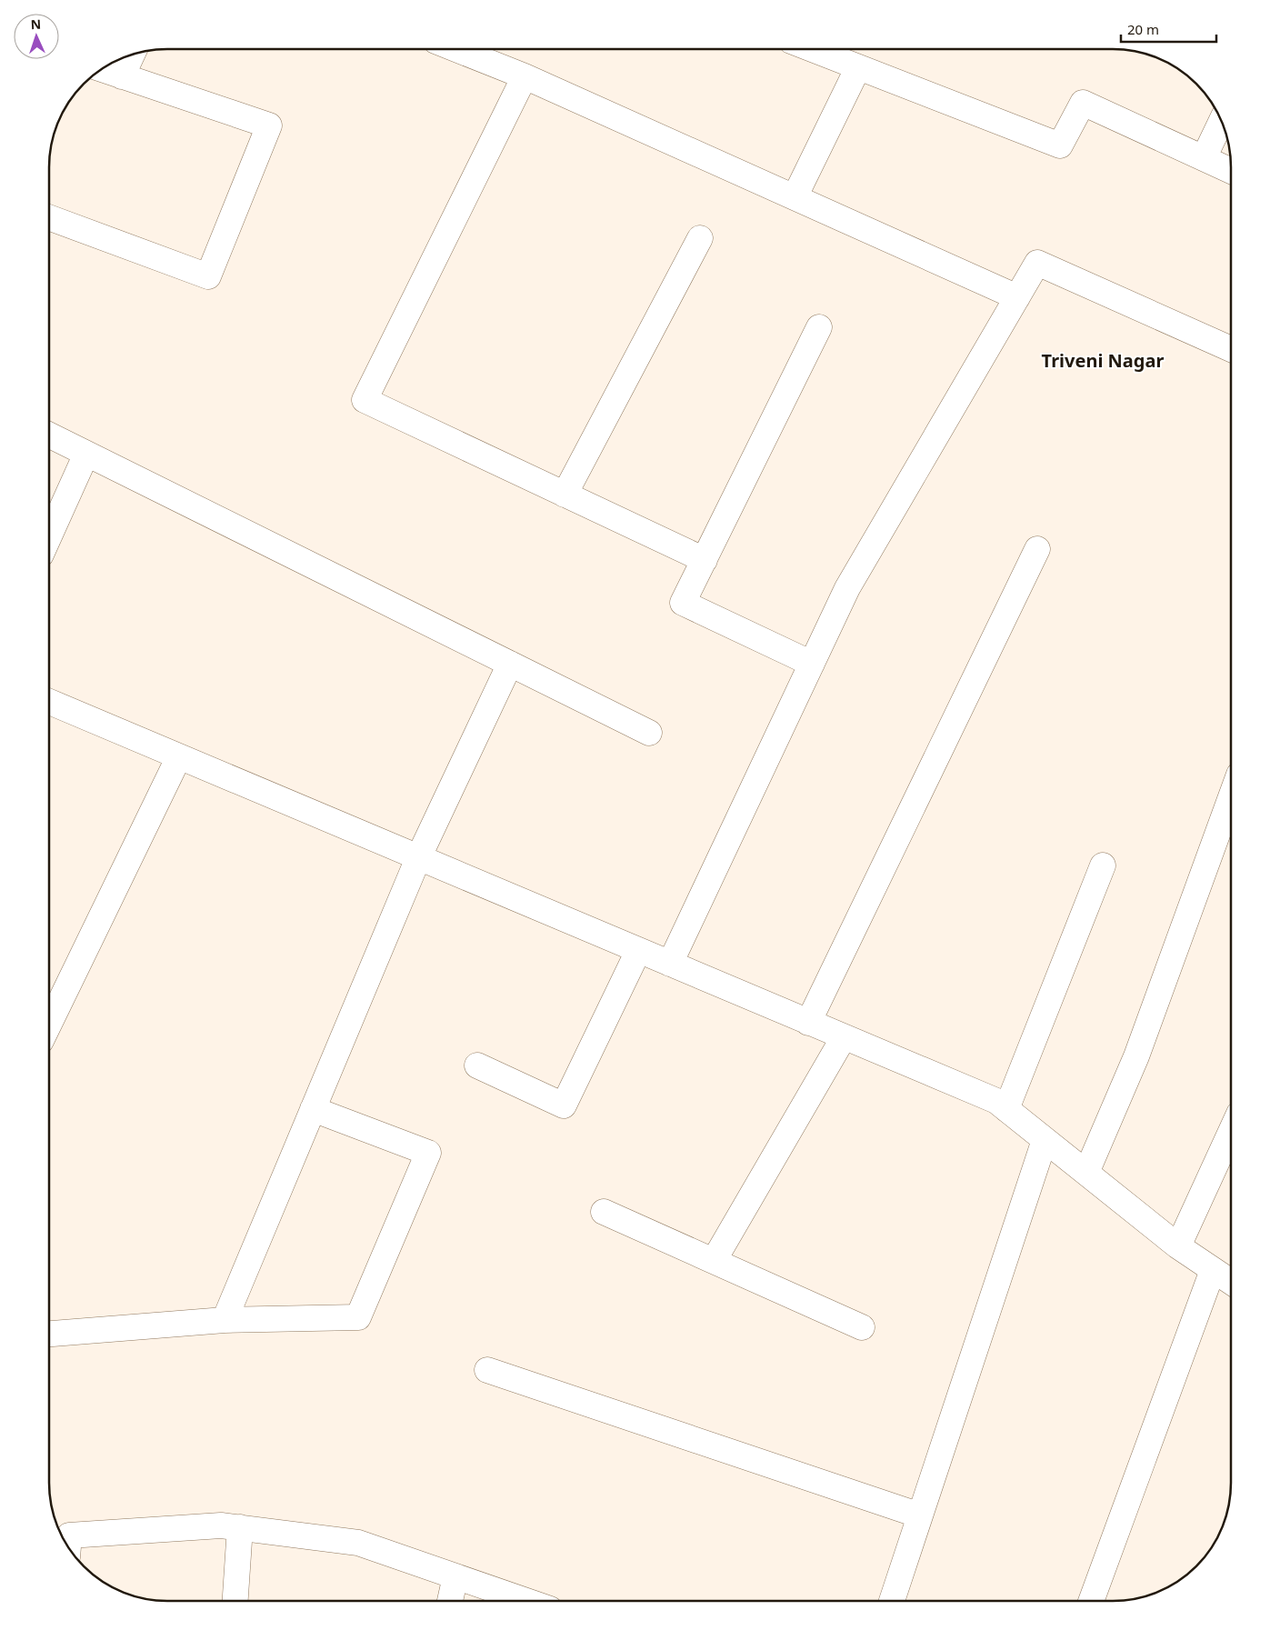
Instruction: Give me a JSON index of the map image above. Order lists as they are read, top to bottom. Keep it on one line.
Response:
{"districts":["Triveni Nagar"],"scale_bar":"20 m","north":"top"}
